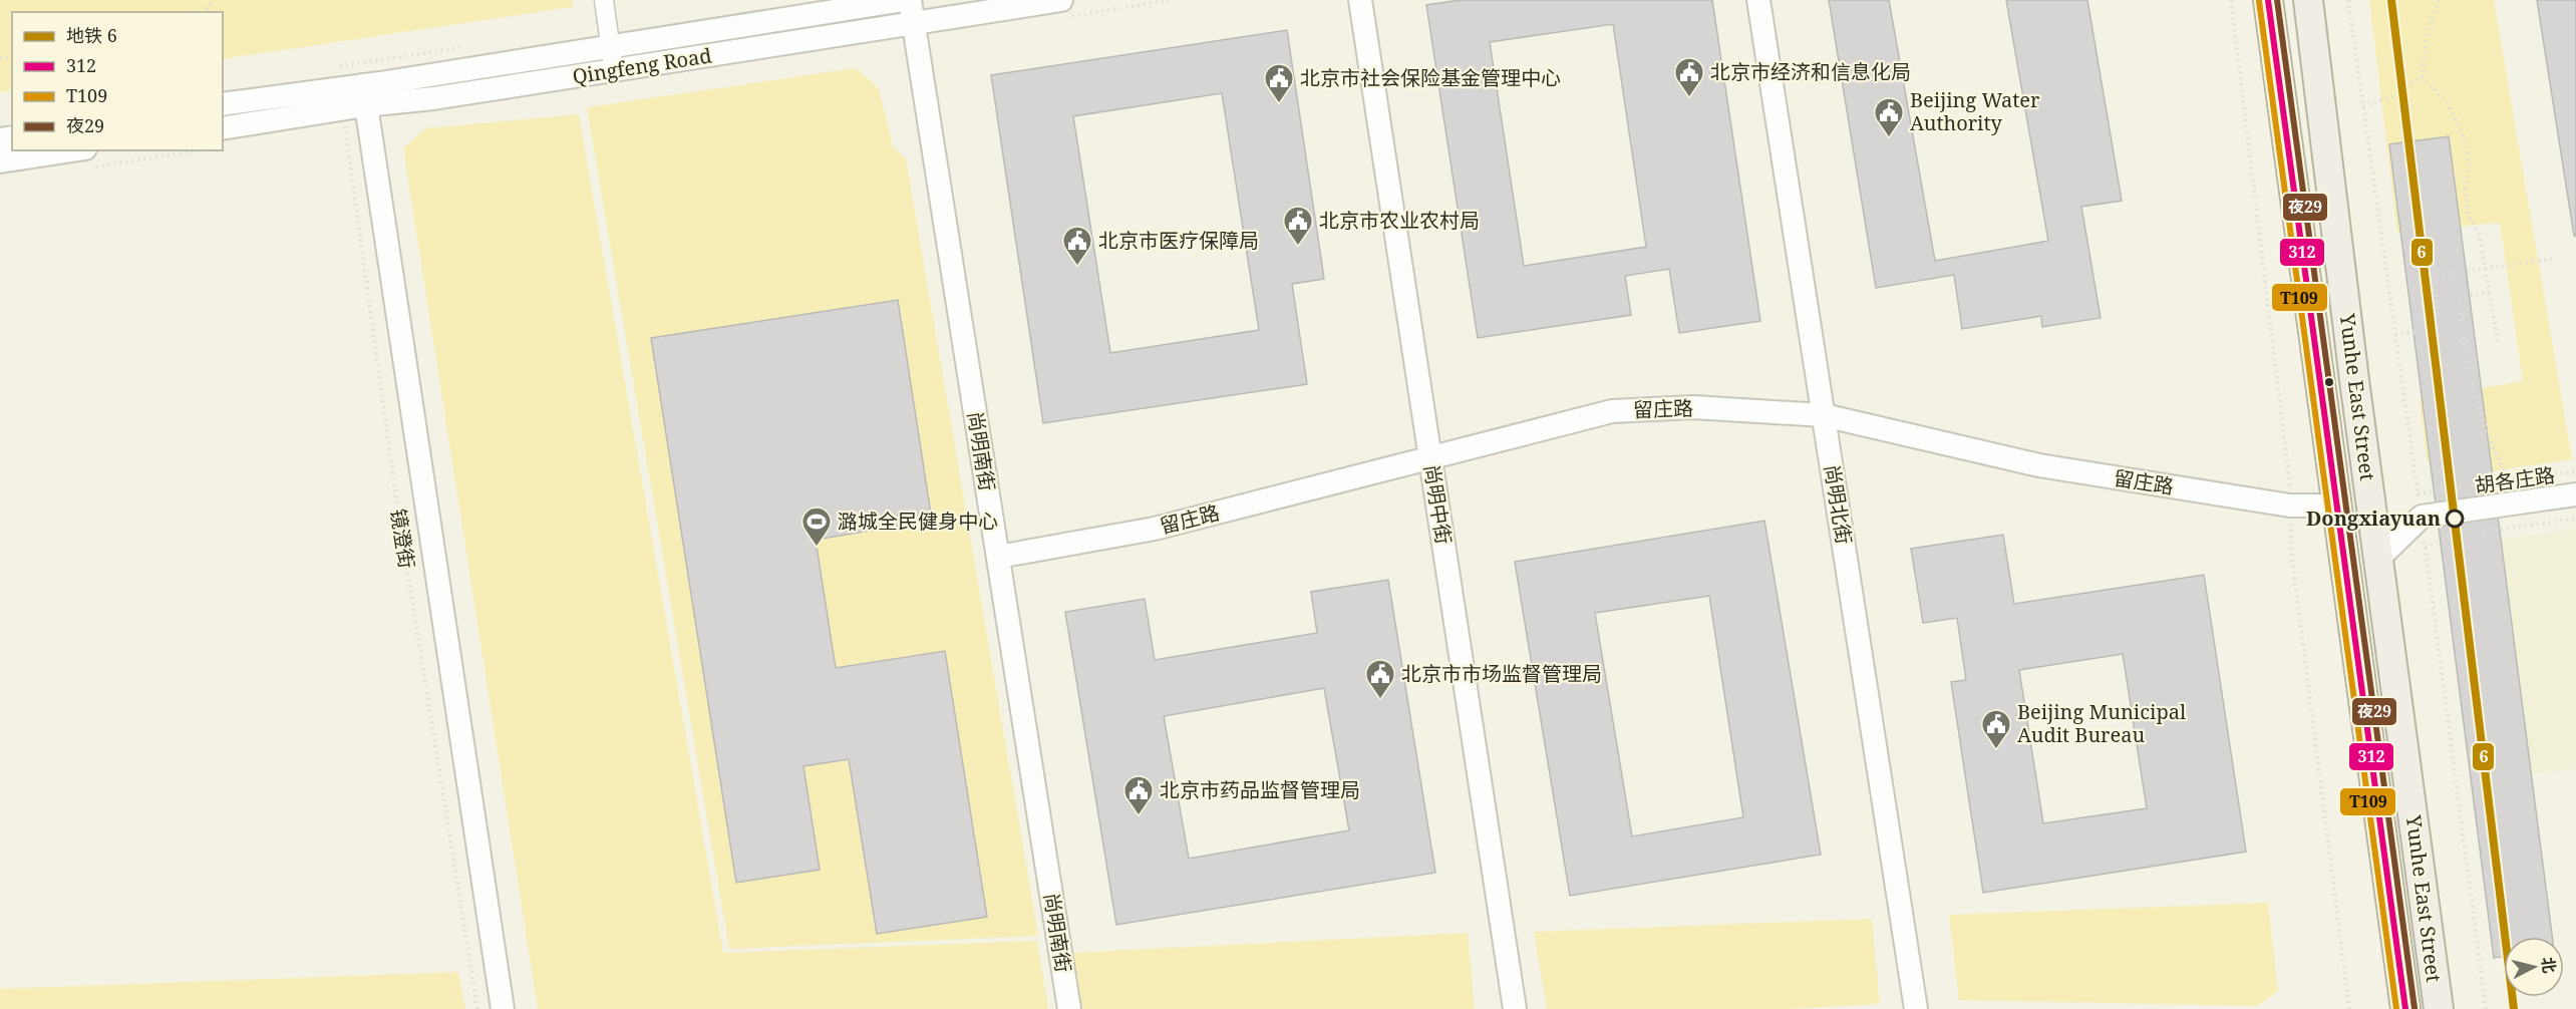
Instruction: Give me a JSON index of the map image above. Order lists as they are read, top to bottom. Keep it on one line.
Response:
{"streets":{"main road":["Yunhe East Street"],"street":["Qingfeng Road","留庄路","尚明南街","胡各庄路","尚明中街","尚明北街","镜澄街"]},"crossings":[["Qingfeng Road","尚明南街"],["Qingfeng Road","镜澄街"],["Yunhe East Street","留庄路"],["Yunhe East Street","胡各庄路"],["留庄路","尚明南街"],["留庄路","尚明中街"],["留庄路","尚明北街"]],"places":{"public building":["北京市经济和信息化局","北京市社会保险基金管理中心","Beijing Water Authority","北京市农业农村局","北京市医疗保障局","北京市市场监督管理局","Beijing Municipal Audit Bureau","北京市药品监督管理局"],"other":["Dongxiayuan"],"sports":["潞城全民健身中心"]},"lines":["metro line 6","transit line 312","transit line 夜29","transit line T109"],"legend":["地铁 6","312","T109","夜29"],"north":"right"}
